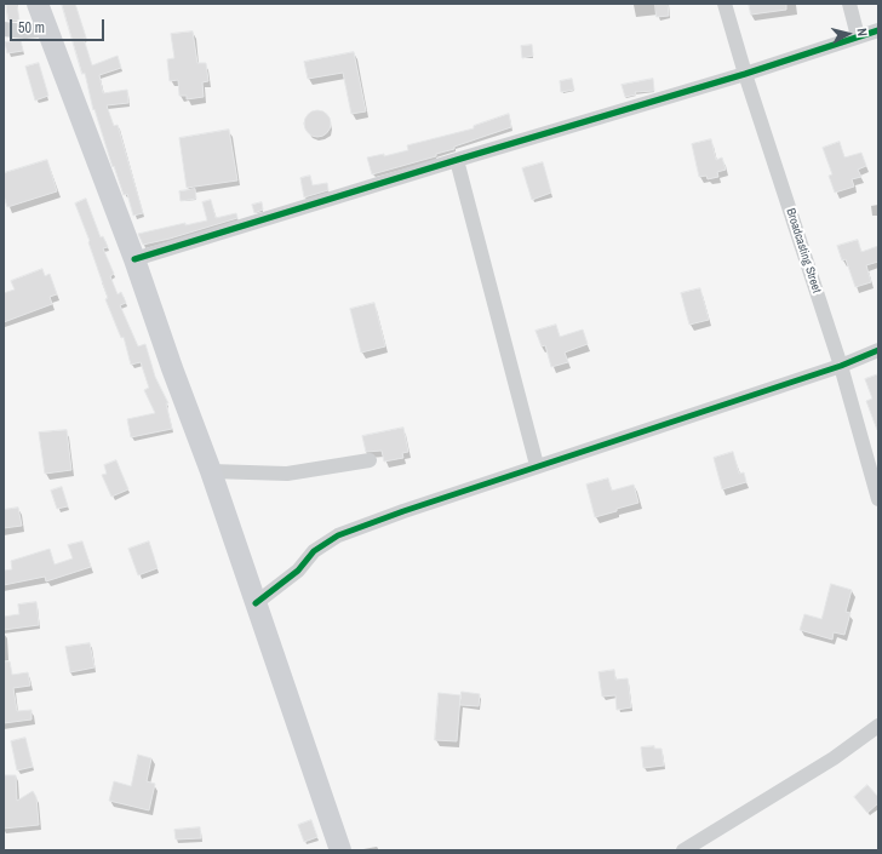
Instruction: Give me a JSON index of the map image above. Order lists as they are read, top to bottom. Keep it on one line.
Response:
{"streets":{"street":["Broadcasting Street"]},"scale_bar":"50 m","north":"right"}
